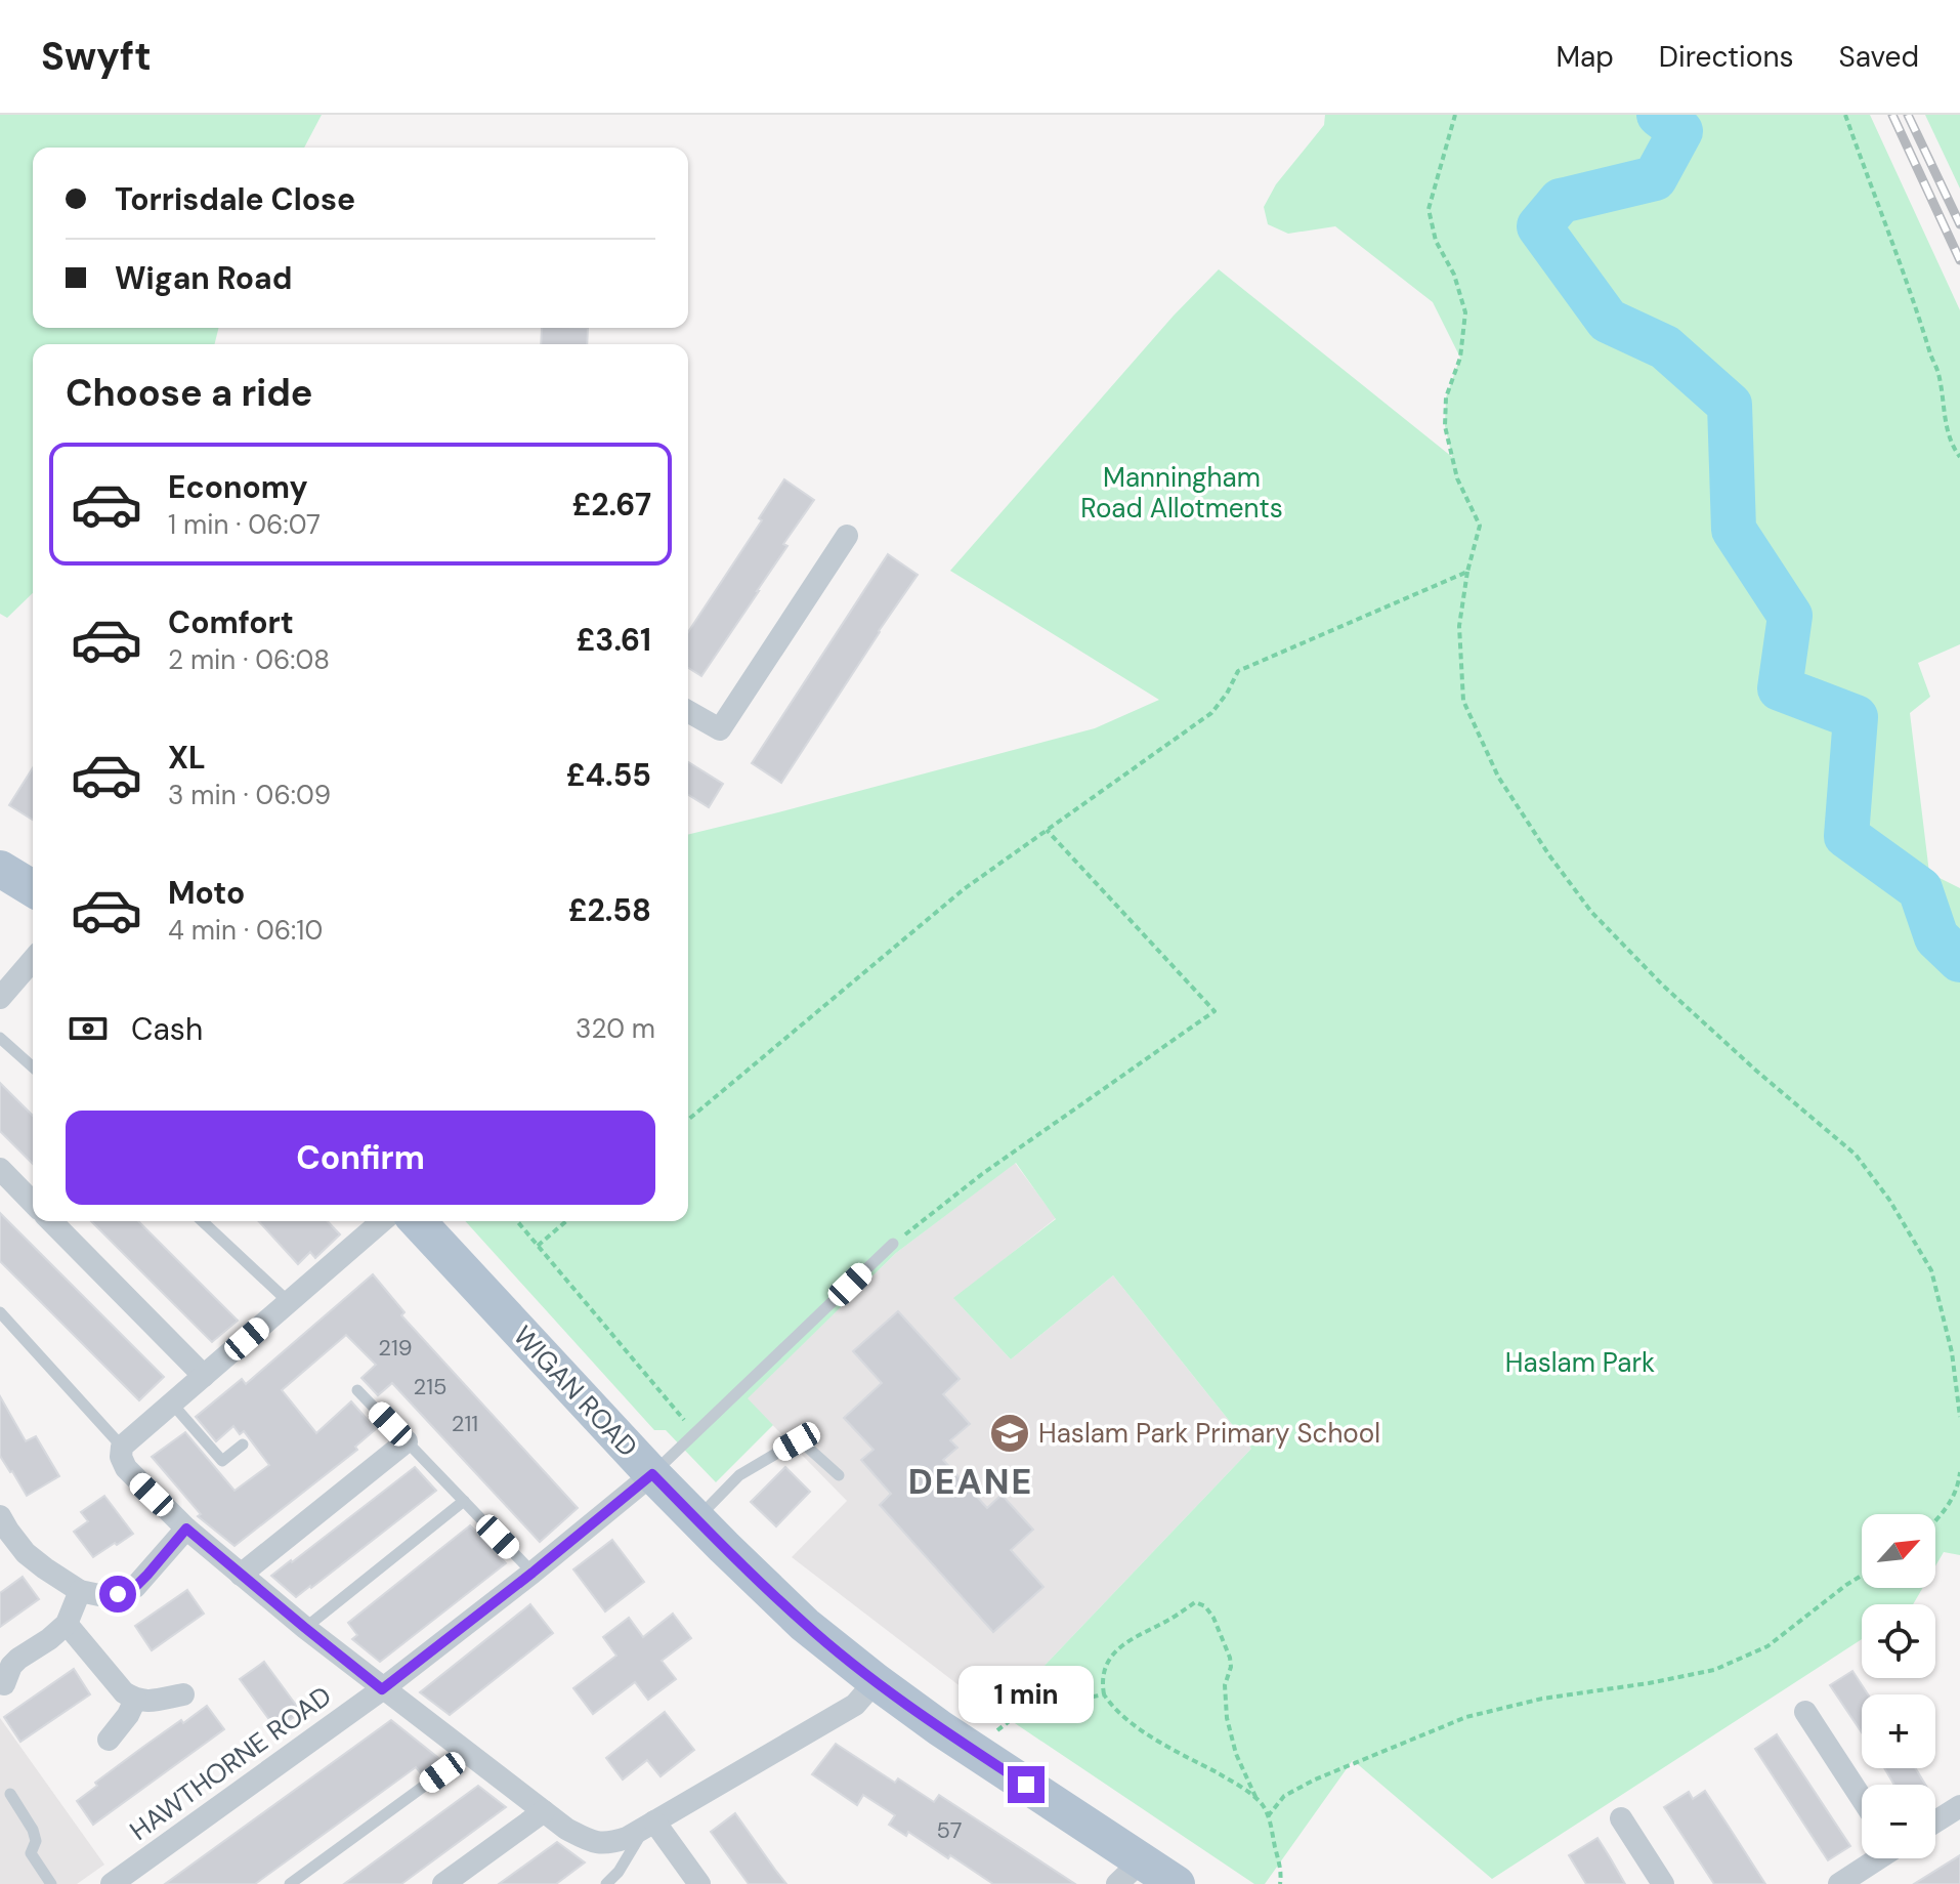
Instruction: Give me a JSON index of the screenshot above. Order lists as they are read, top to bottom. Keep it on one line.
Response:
{"streets":{"main road":["WIGAN ROAD"],"street":["HAWTHORNE ROAD"]},"crossings":[["WIGAN ROAD","HAWTHORNE ROAD"]],"districts":["DEANE"],"parks":["Manningham Road Allotments","Haslam Park"],"places":{"school or university":["Haslam Park Primary School"]},"house_numbers":["219","215","211","57"],"north":"top right","page":{"header":"Swyft","nav":["Map","Directions","Saved"],"banner":["Torrisdale Close","Wigan Road"],"heading":"Choose a ride","list":[{"name":"Economy","note":"1 min · 06:07","value":"£2.67"},{"name":"Comfort","note":"2 min · 06:08","value":"£3.61"},{"name":"XL","note":"3 min · 06:09","value":"£4.55"},{"name":"Moto","note":"4 min · 06:10","value":"£2.58"}],"pay":["Cash","320 m"],"buttons":"Confirm","map_buttons":["+","−"],"bubble":"1 min"}}
